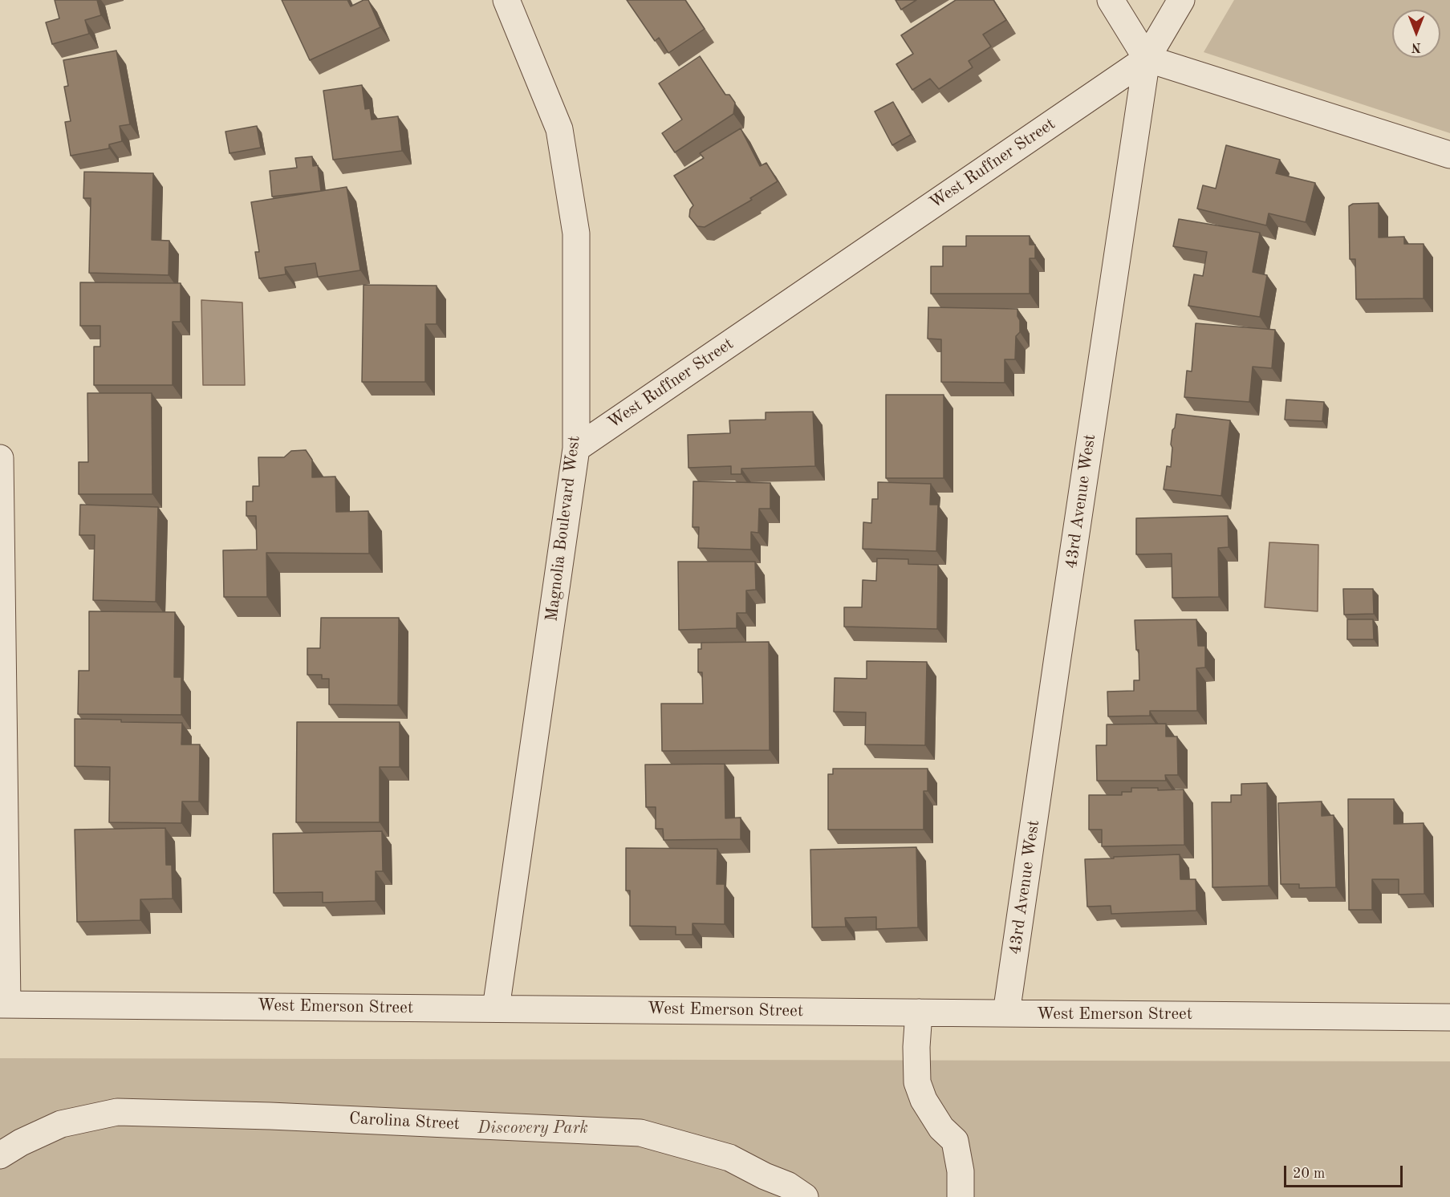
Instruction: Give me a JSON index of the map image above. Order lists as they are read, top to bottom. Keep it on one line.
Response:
{"streets":{"street":["West Ruffner Street","43rd Avenue West","Magnolia Boulevard West","West Emerson Street","Carolina Street"]},"crossings":[["West Ruffner Street","43rd Avenue West"],["West Ruffner Street","Magnolia Boulevard West"],["43rd Avenue West","West Emerson Street"],["Magnolia Boulevard West","West Emerson Street"]],"parks":["Discovery Park"],"scale_bar":"20 m","north":"bottom"}
